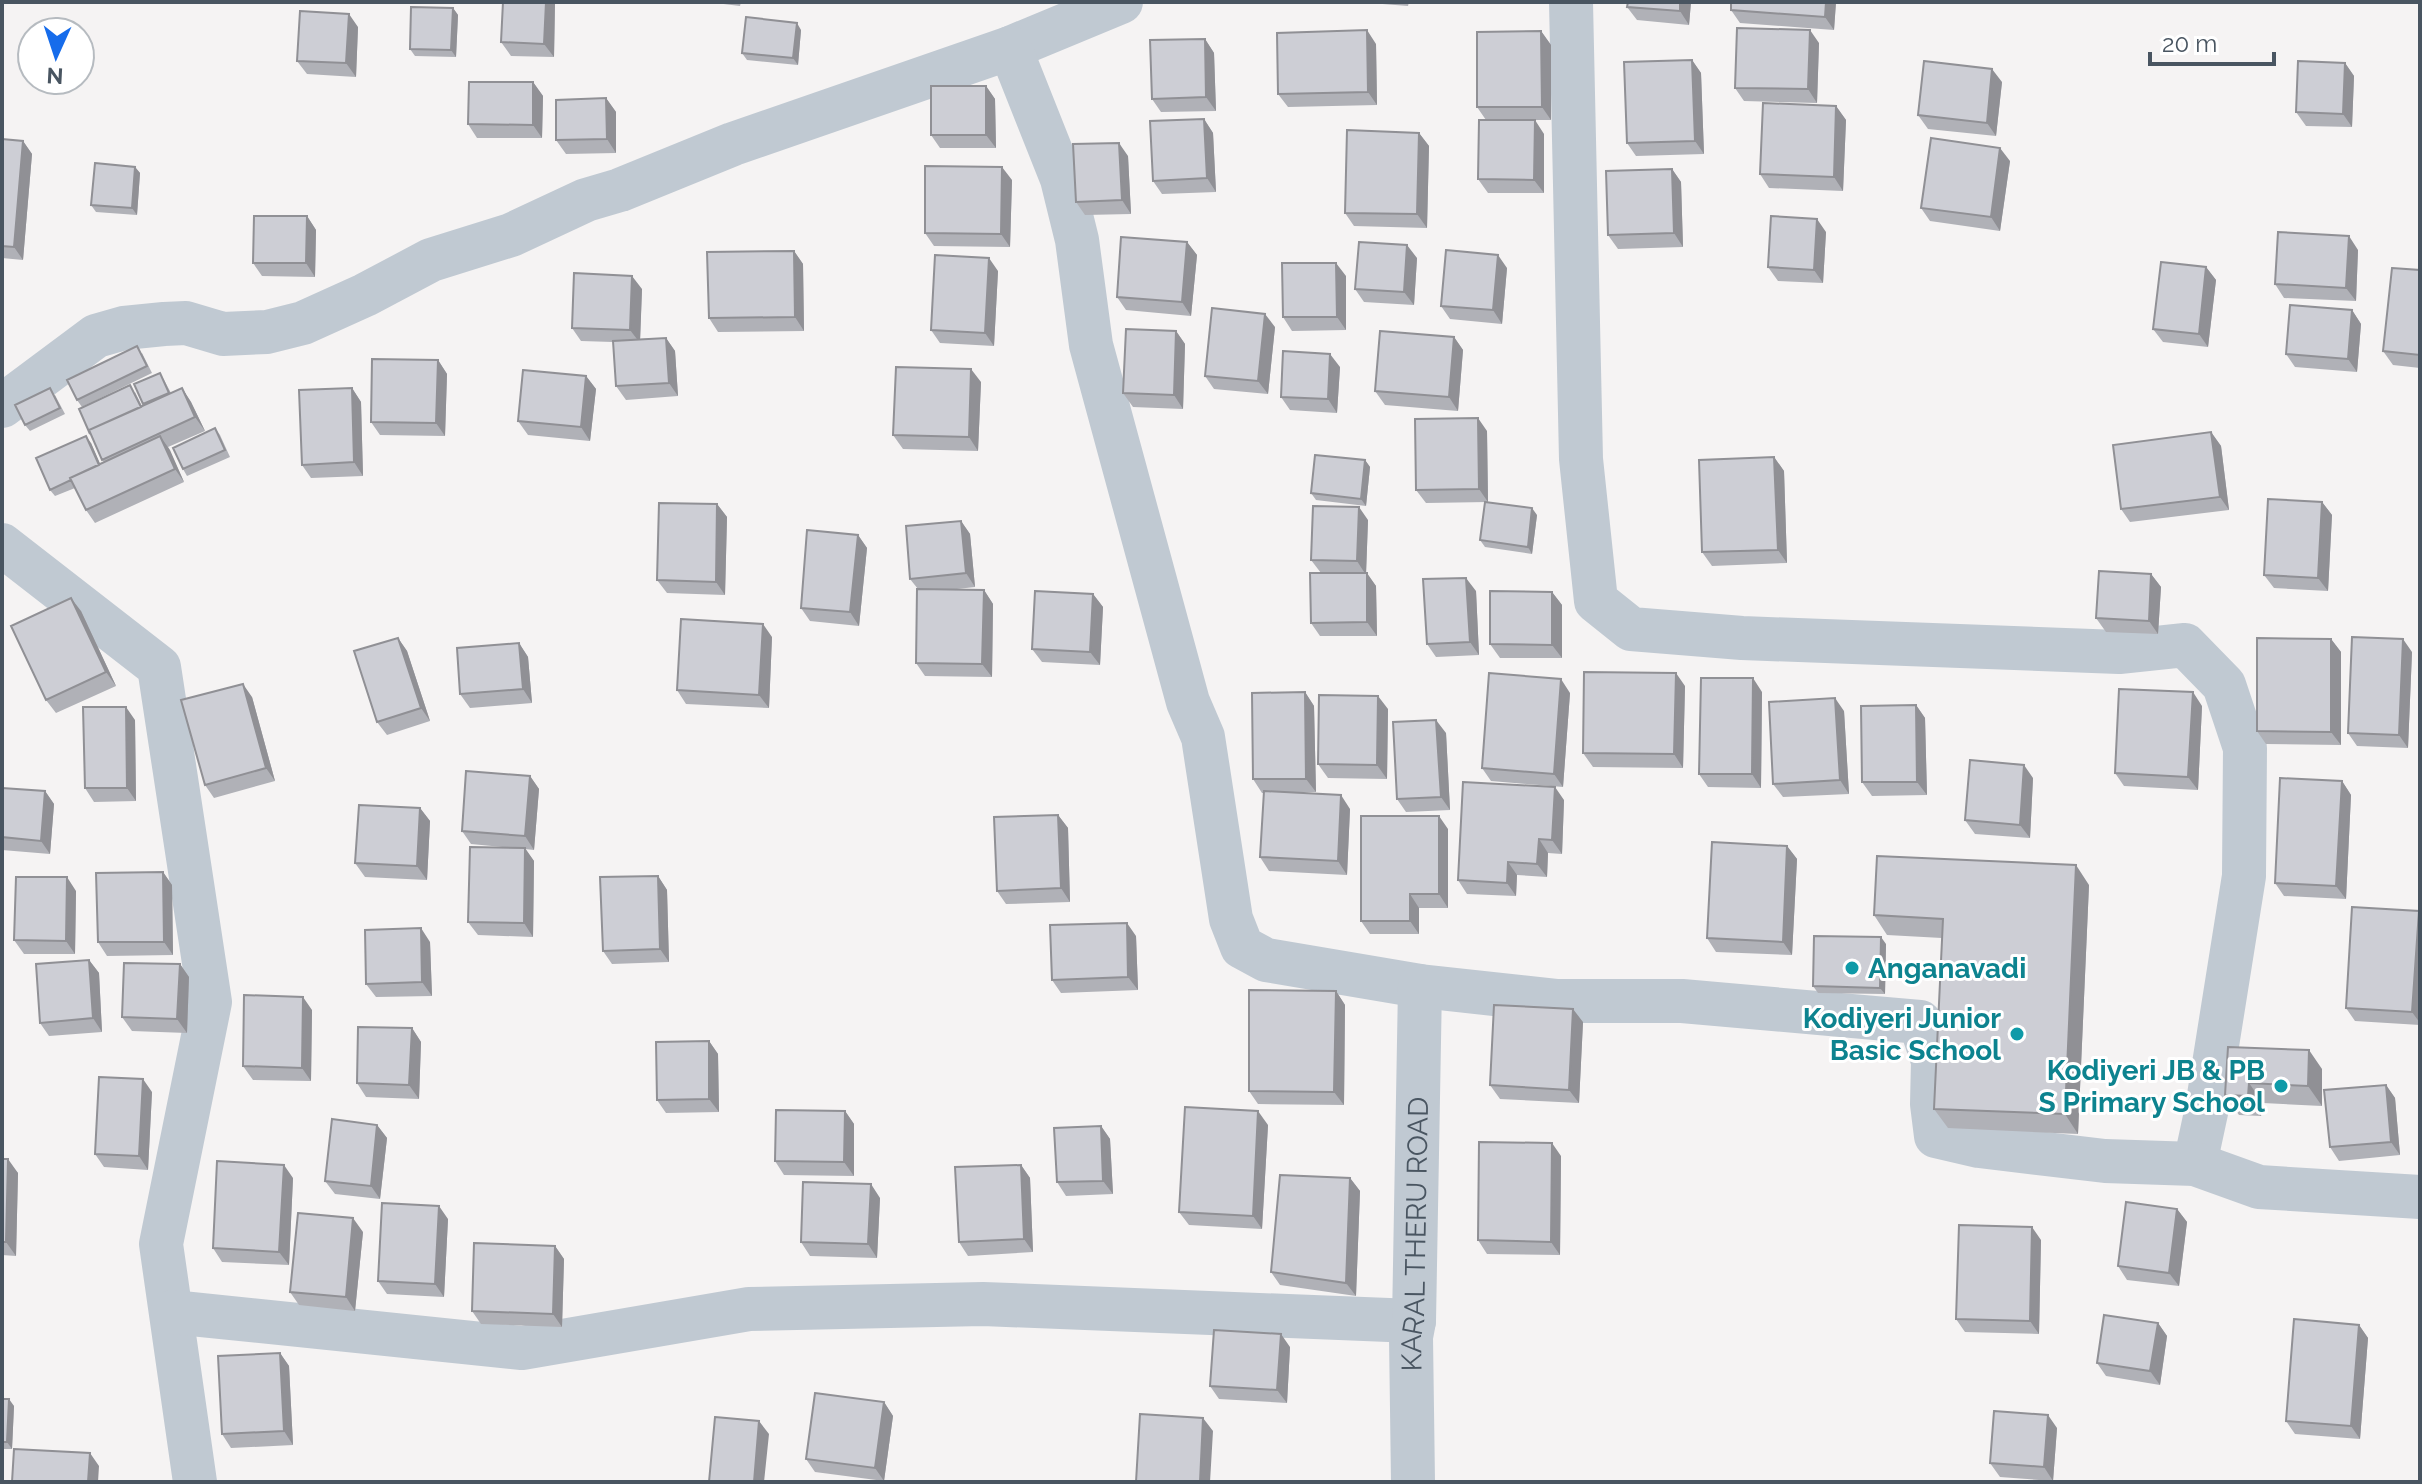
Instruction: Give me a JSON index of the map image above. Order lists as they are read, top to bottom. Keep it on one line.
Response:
{"streets":{"street":["KARAL THERU ROAD"]},"places":["Anganavadi","Kodiyeri Junior Basic School","Kodiyeri JB & PB S Primary School"],"scale_bar":"20 m","north":"bottom"}
